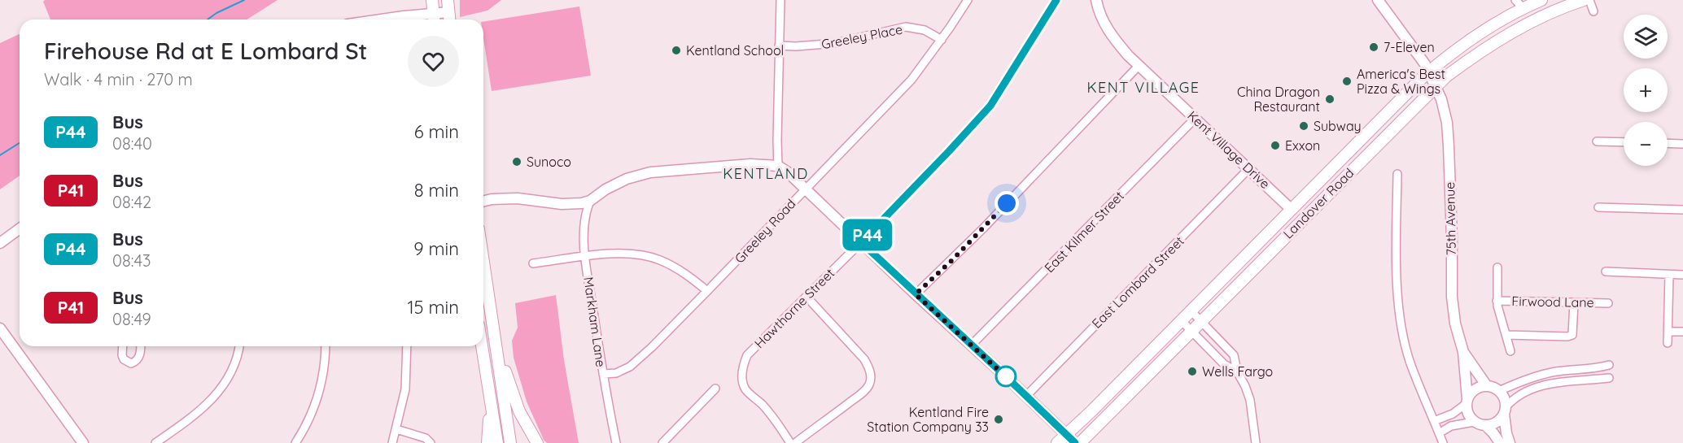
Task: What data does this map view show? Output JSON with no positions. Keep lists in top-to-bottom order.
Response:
{
  "streets": {
    "main road": ["Landover Road"],
    "street": [
      "Greeley Place",
      "Kent Village Drive",
      "75th Avenue",
      "Greeley Road",
      "East Kilmer Street",
      "East Lombard Street",
      "Firwood Lane",
      "Hawthorne Street",
      "Markham Lane"
    ]
  },
  "crossings": [
    ["Greeley Place", "Greeley Road"],
    ["Kent Village Drive", "Landover Road"],
    ["Kent Village Drive", "East Kilmer Street"],
    ["Kent Village Drive", "East Lombard Street"],
    ["Landover Road", "75th Avenue"],
    ["Greeley Road", "Markham Lane"]
  ],
  "districts": ["KENT VILLAGE", "KENTLAND"],
  "places": [
    "7-Eleven",
    "Kentland School",
    "America's Best Pizza & Wings",
    "China Dragon Restaurant",
    "Subway",
    "Exxon",
    "Sunoco",
    "Wells Fargo",
    "Kentland Fire Station Company 33"
  ],
  "lines": ["bus line P44"],
  "page": {
    "on_map": "P44",
    "map_buttons": ["+", "−"],
    "heading": ["Firehouse Rd at E Lombard St", "Walk · 4 min · 270 m"],
    "list": [
      {
        "mark": "P44",
        "name": "Bus",
        "note": "08:40",
        "value": "6 min"
      },
      {
        "mark": "P41",
        "name": "Bus",
        "note": "08:42",
        "value": "8 min"
      },
      {
        "mark": "P44",
        "name": "Bus",
        "note": "08:43",
        "value": "9 min"
      },
      {
        "mark": "P41",
        "name": "Bus",
        "note": "08:49",
        "value": "15 min"
      }
    ]
  }
}
